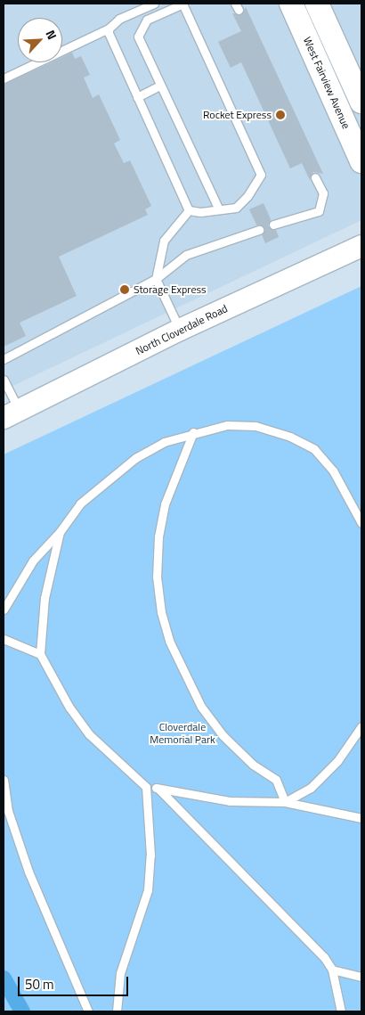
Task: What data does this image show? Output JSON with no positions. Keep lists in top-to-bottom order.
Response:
{
  "streets": {
    "main road": ["West Fairview Avenue", "North Cloverdale Road"]
  },
  "parks": ["Cloverdale Memorial Park"],
  "places": ["Rocket Express", "Storage Express"],
  "scale_bar": "50 m",
  "north": "top right"
}
